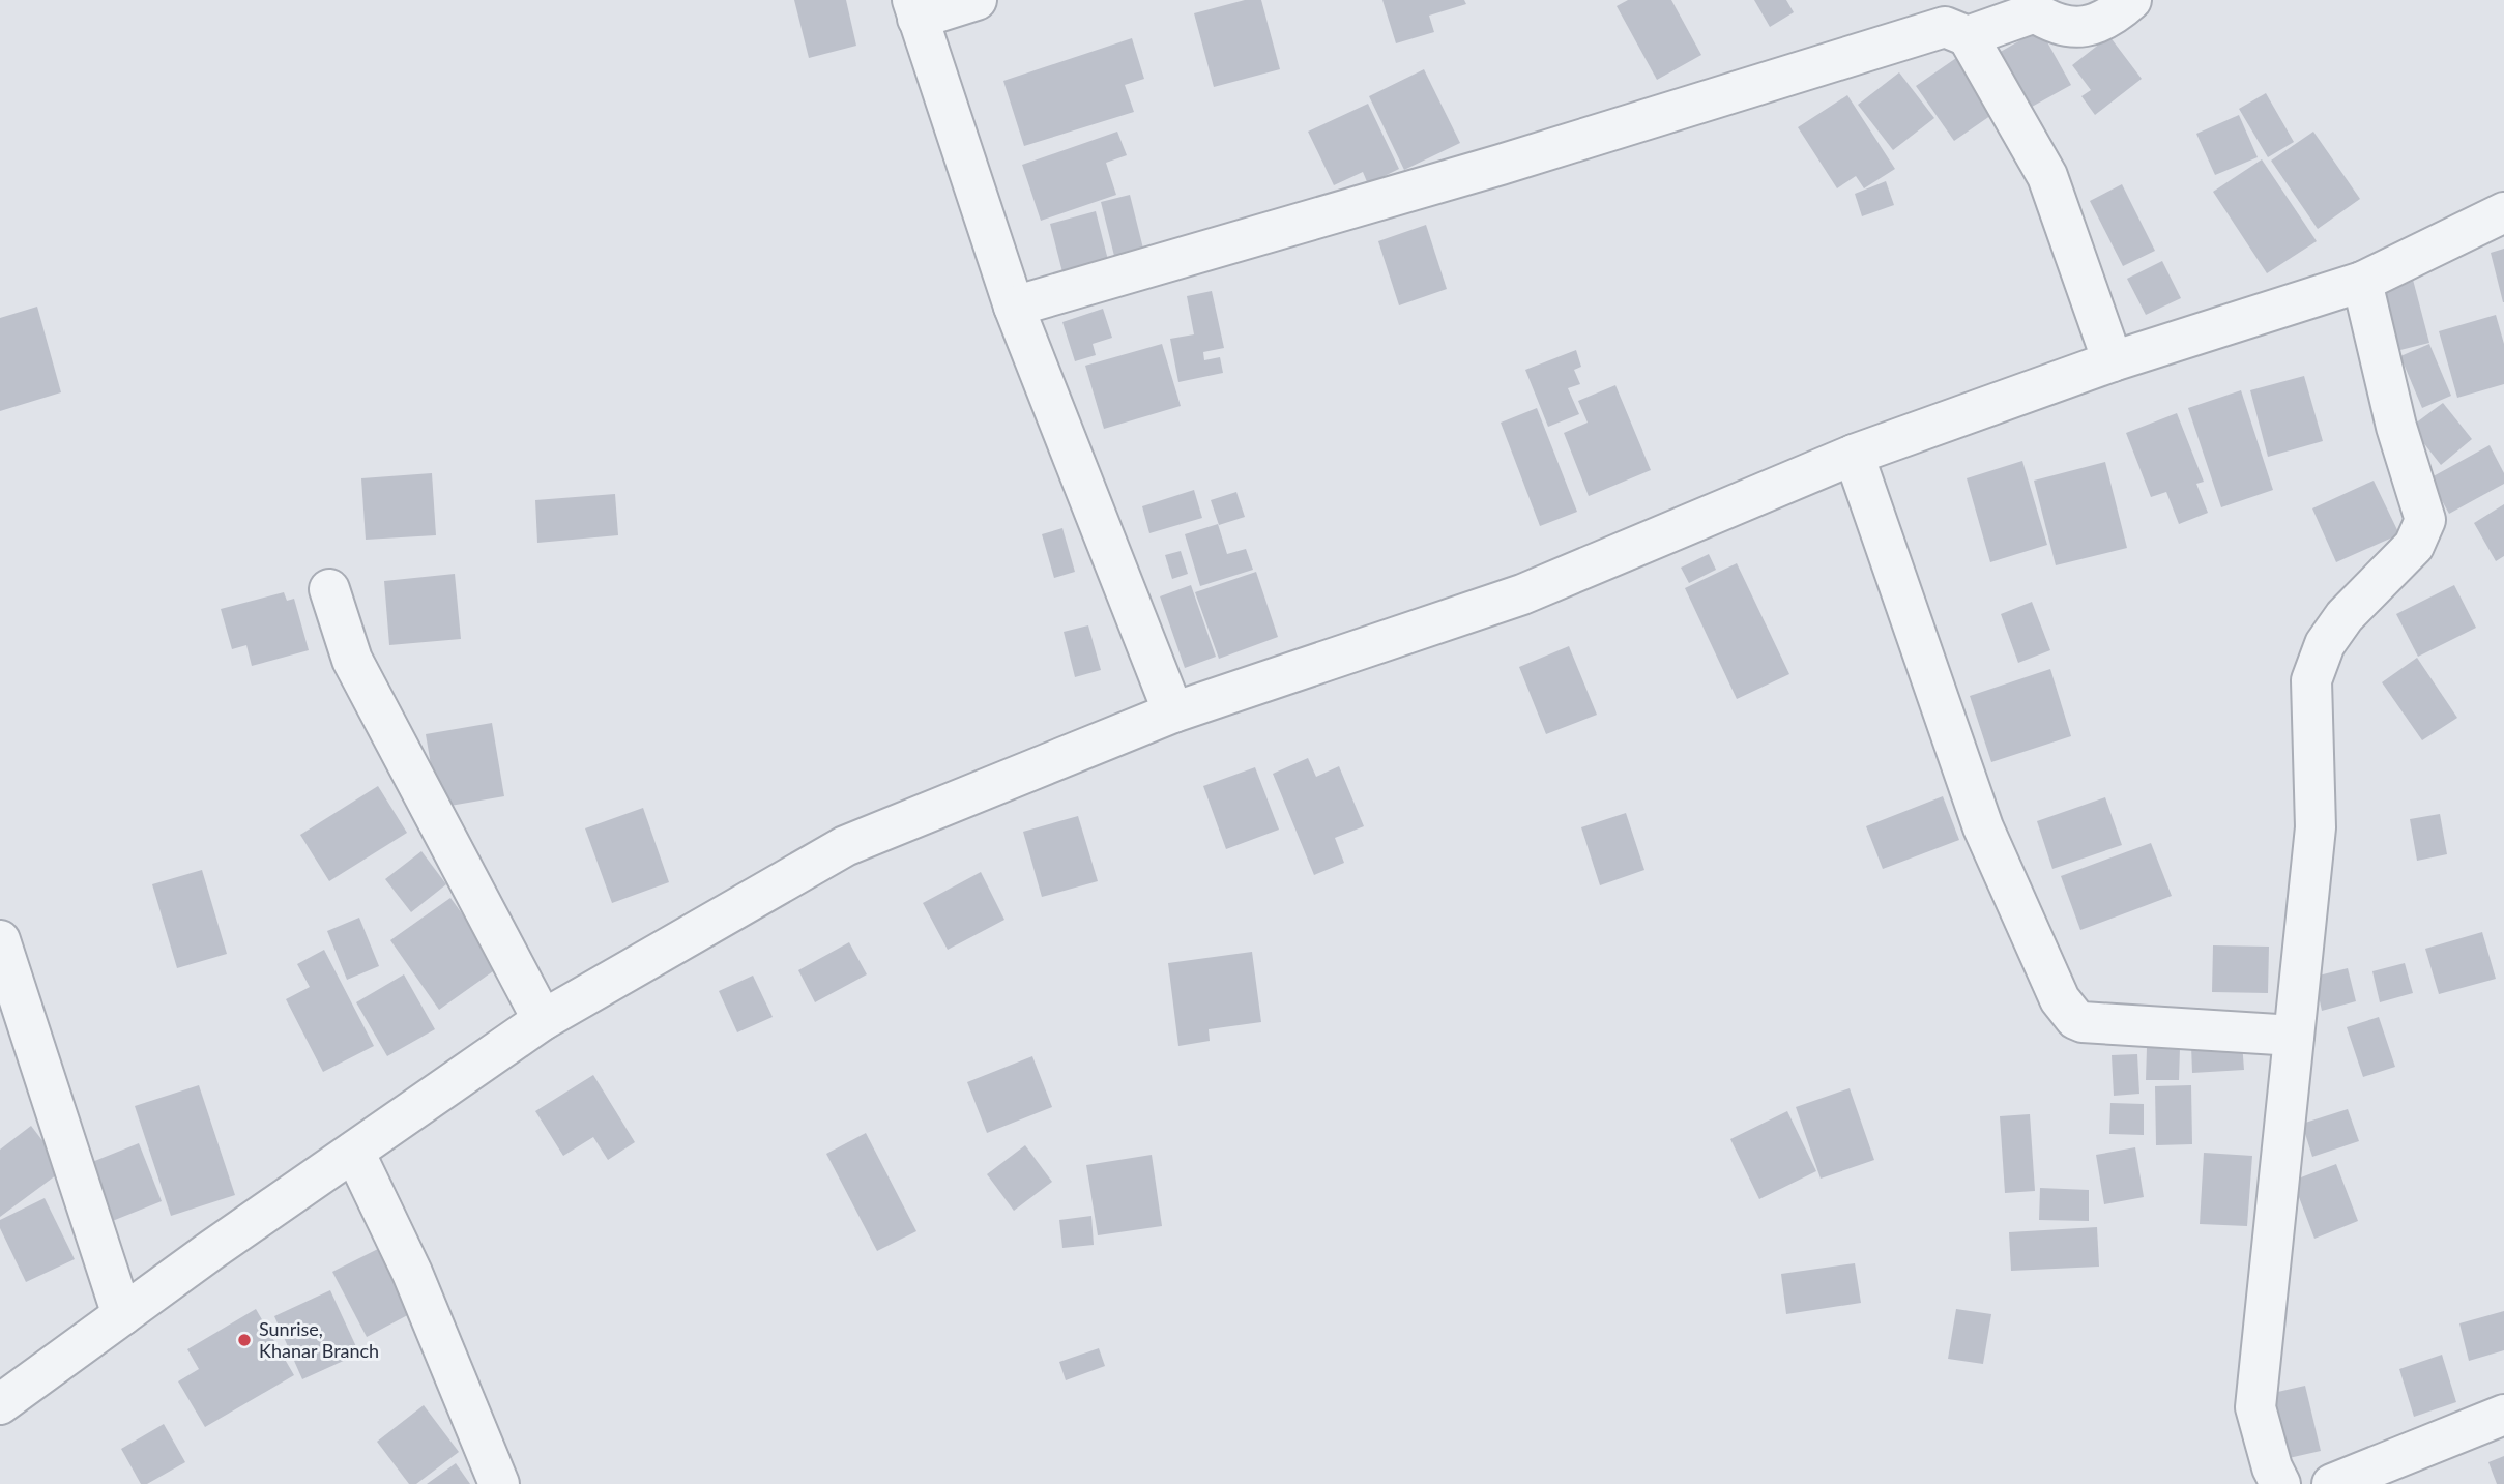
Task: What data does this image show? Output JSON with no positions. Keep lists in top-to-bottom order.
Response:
{
  "places": ["Sunrise, Khanar Branch"]
}
